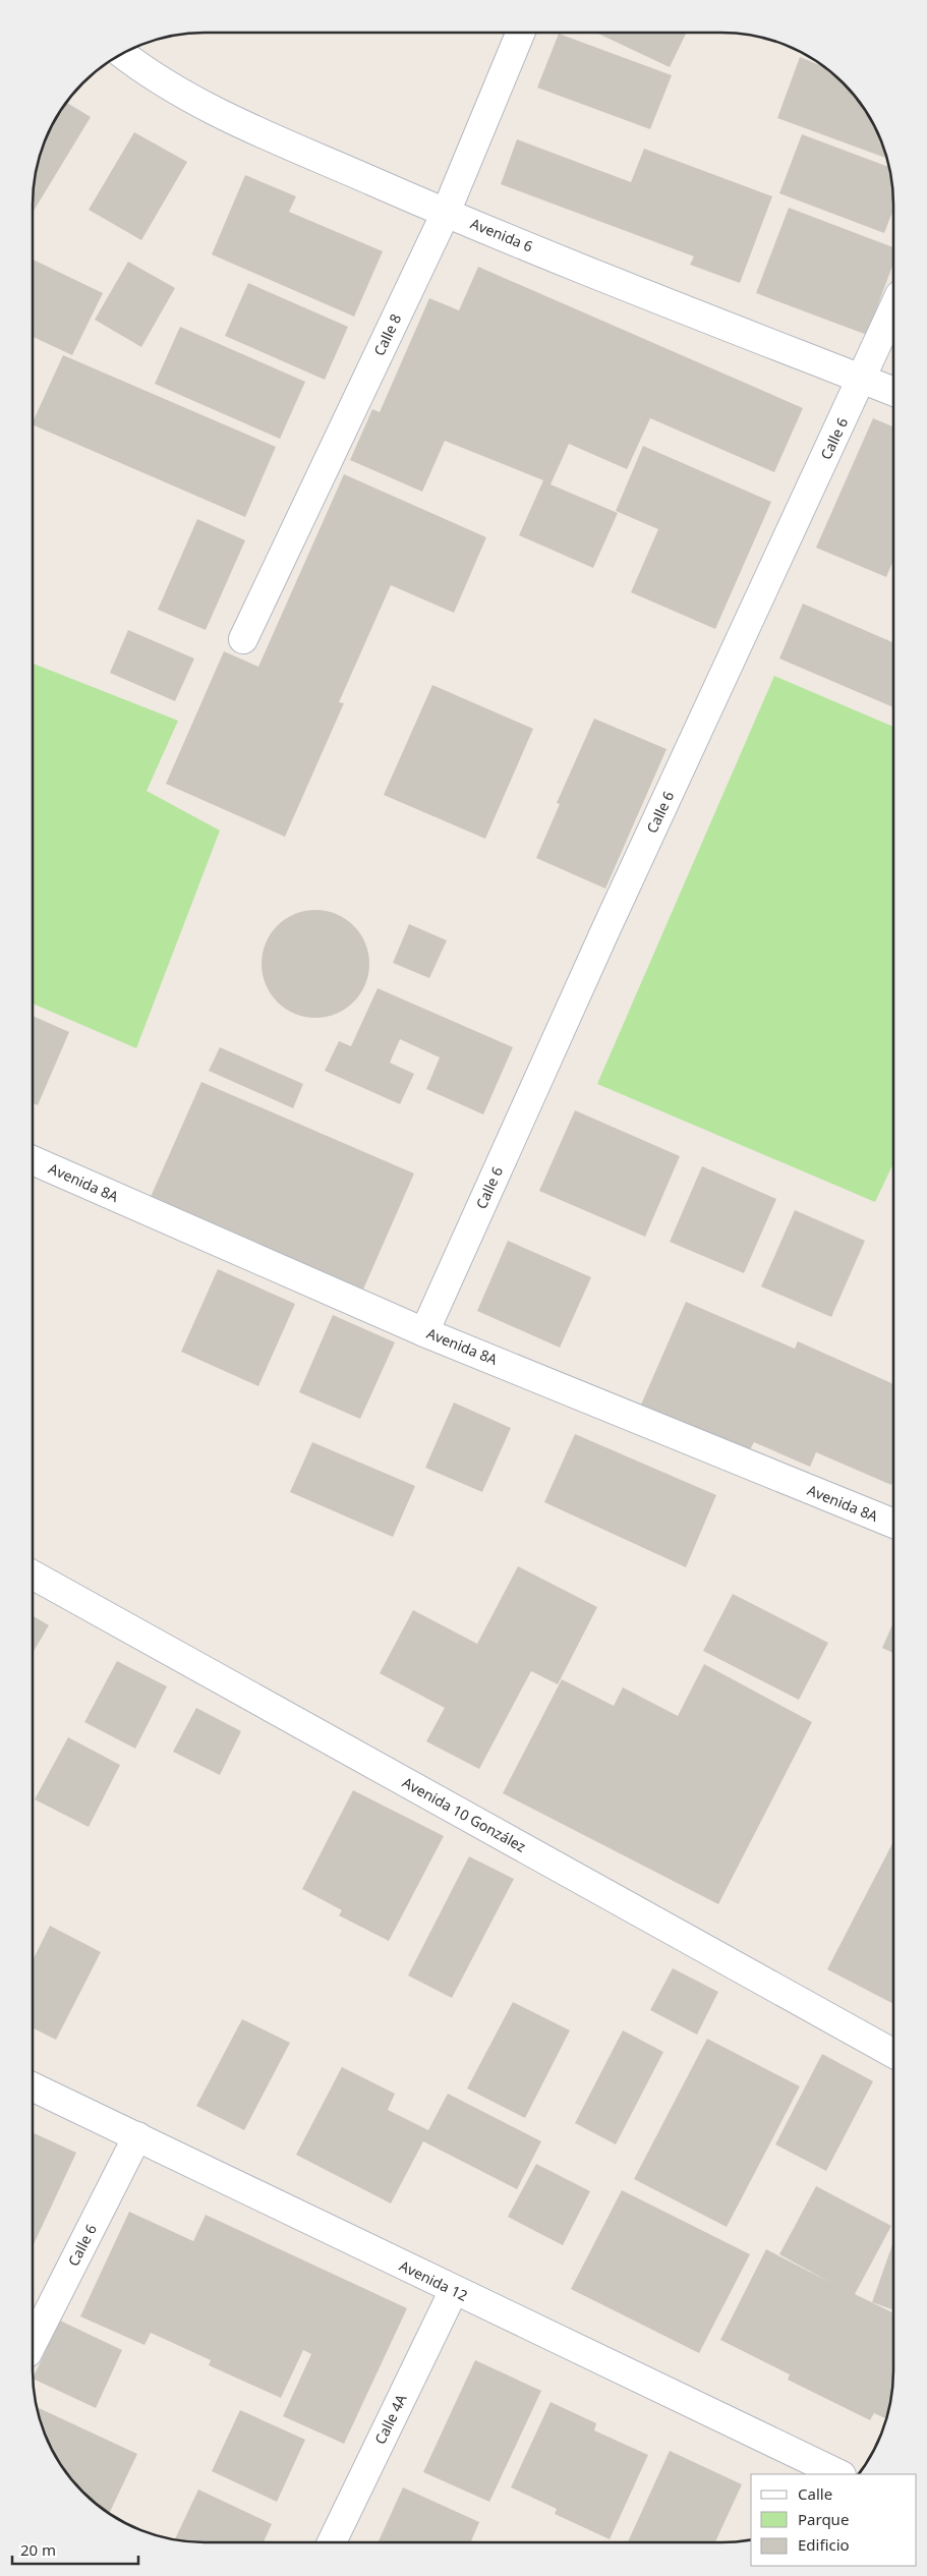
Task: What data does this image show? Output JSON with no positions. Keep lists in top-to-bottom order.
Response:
{
  "streets": {
    "street": [
      "Avenida 6",
      "Calle 8",
      "Calle 6",
      "Avenida 8A",
      "Avenida 10 González",
      "Avenida 12",
      "Calle 4A"
    ]
  },
  "crossings": [
    ["Avenida 6", "Calle 8"],
    ["Avenida 6", "Calle 6"],
    ["Calle 6", "Avenida 8A"],
    ["Calle 6", "Avenida 12"],
    ["Avenida 12", "Calle 4A"]
  ],
  "legend": ["Calle", "Parque", "Edificio"],
  "scale_bar": "20 m"
}
